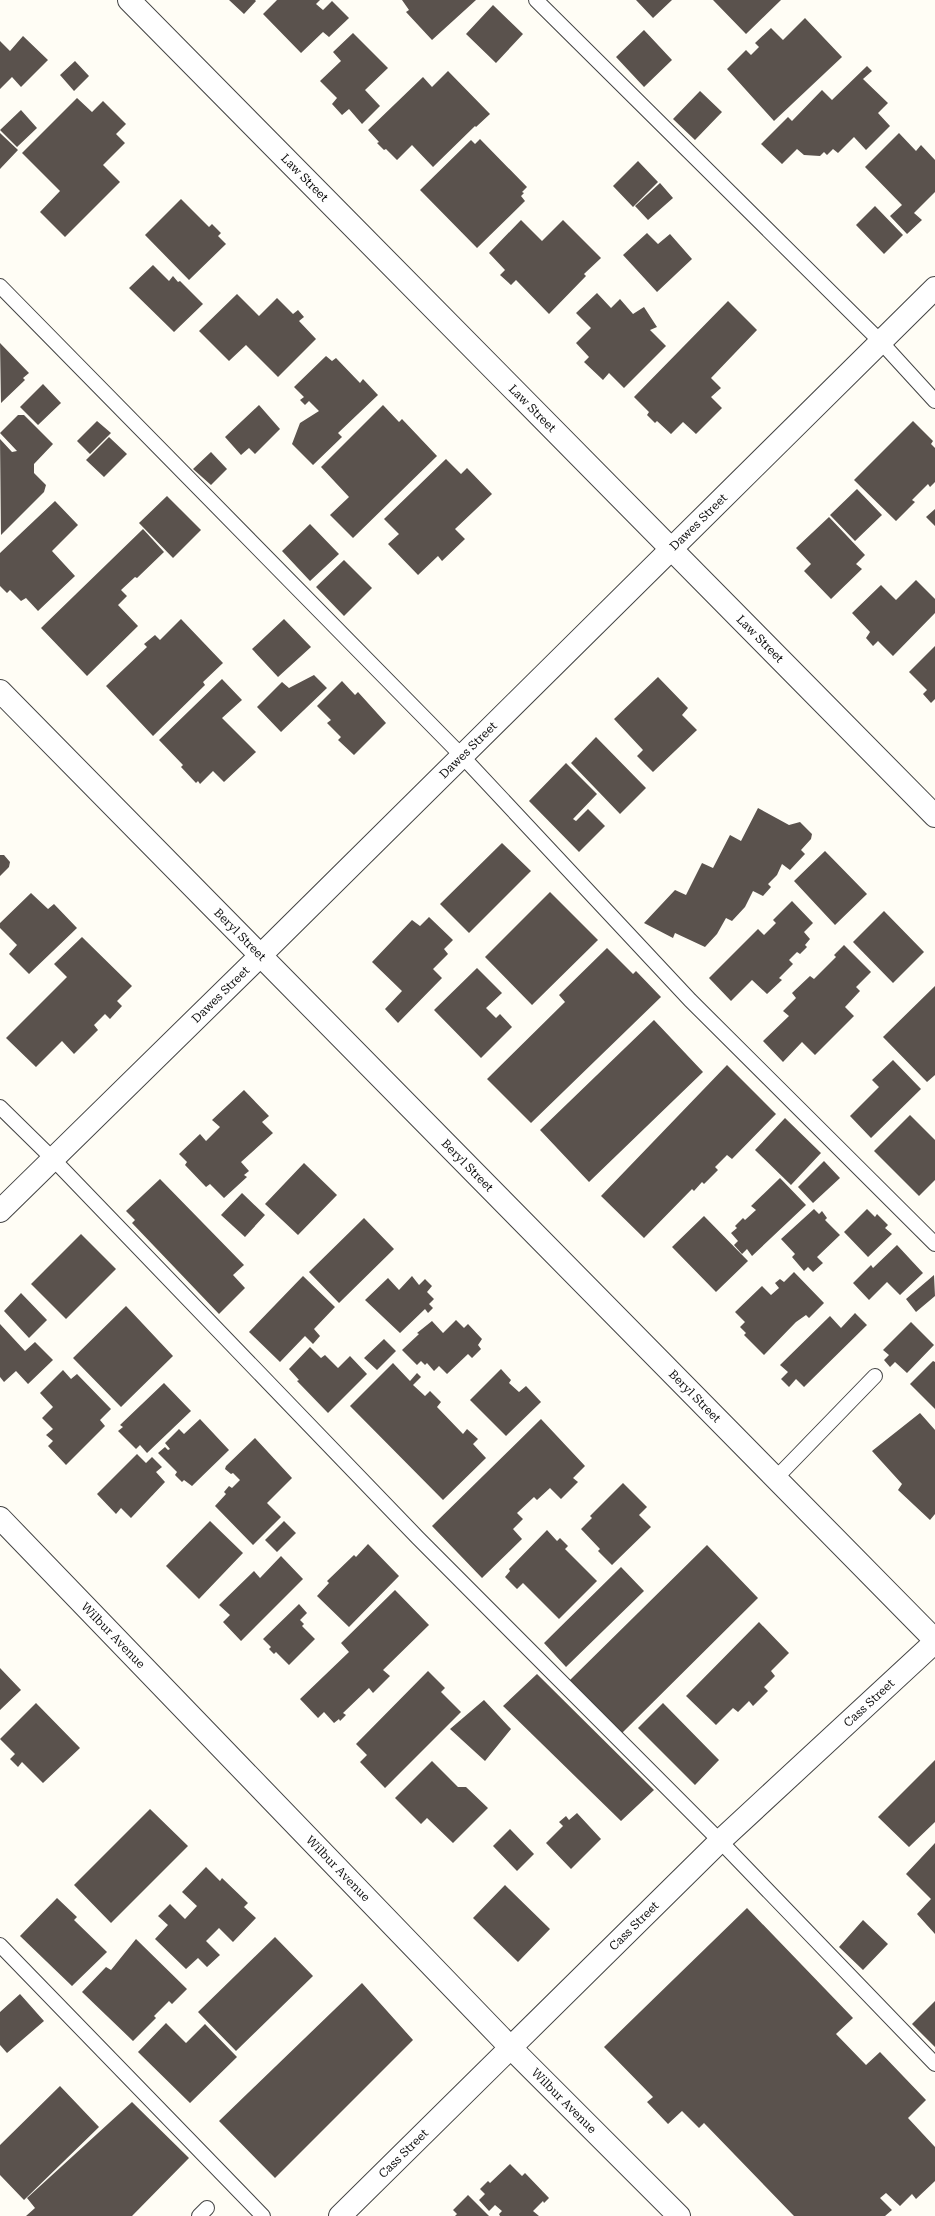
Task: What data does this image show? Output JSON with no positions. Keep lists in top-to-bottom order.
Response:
{
  "streets": {
    "street": [
      "Law Street",
      "Dawes Street",
      "Beryl Street",
      "Wilbur Avenue",
      "Cass Street"
    ]
  },
  "crossings": [
    ["Law Street", "Dawes Street"],
    ["Dawes Street", "Beryl Street"],
    ["Beryl Street", "Cass Street"],
    ["Wilbur Avenue", "Cass Street"]
  ]
}
